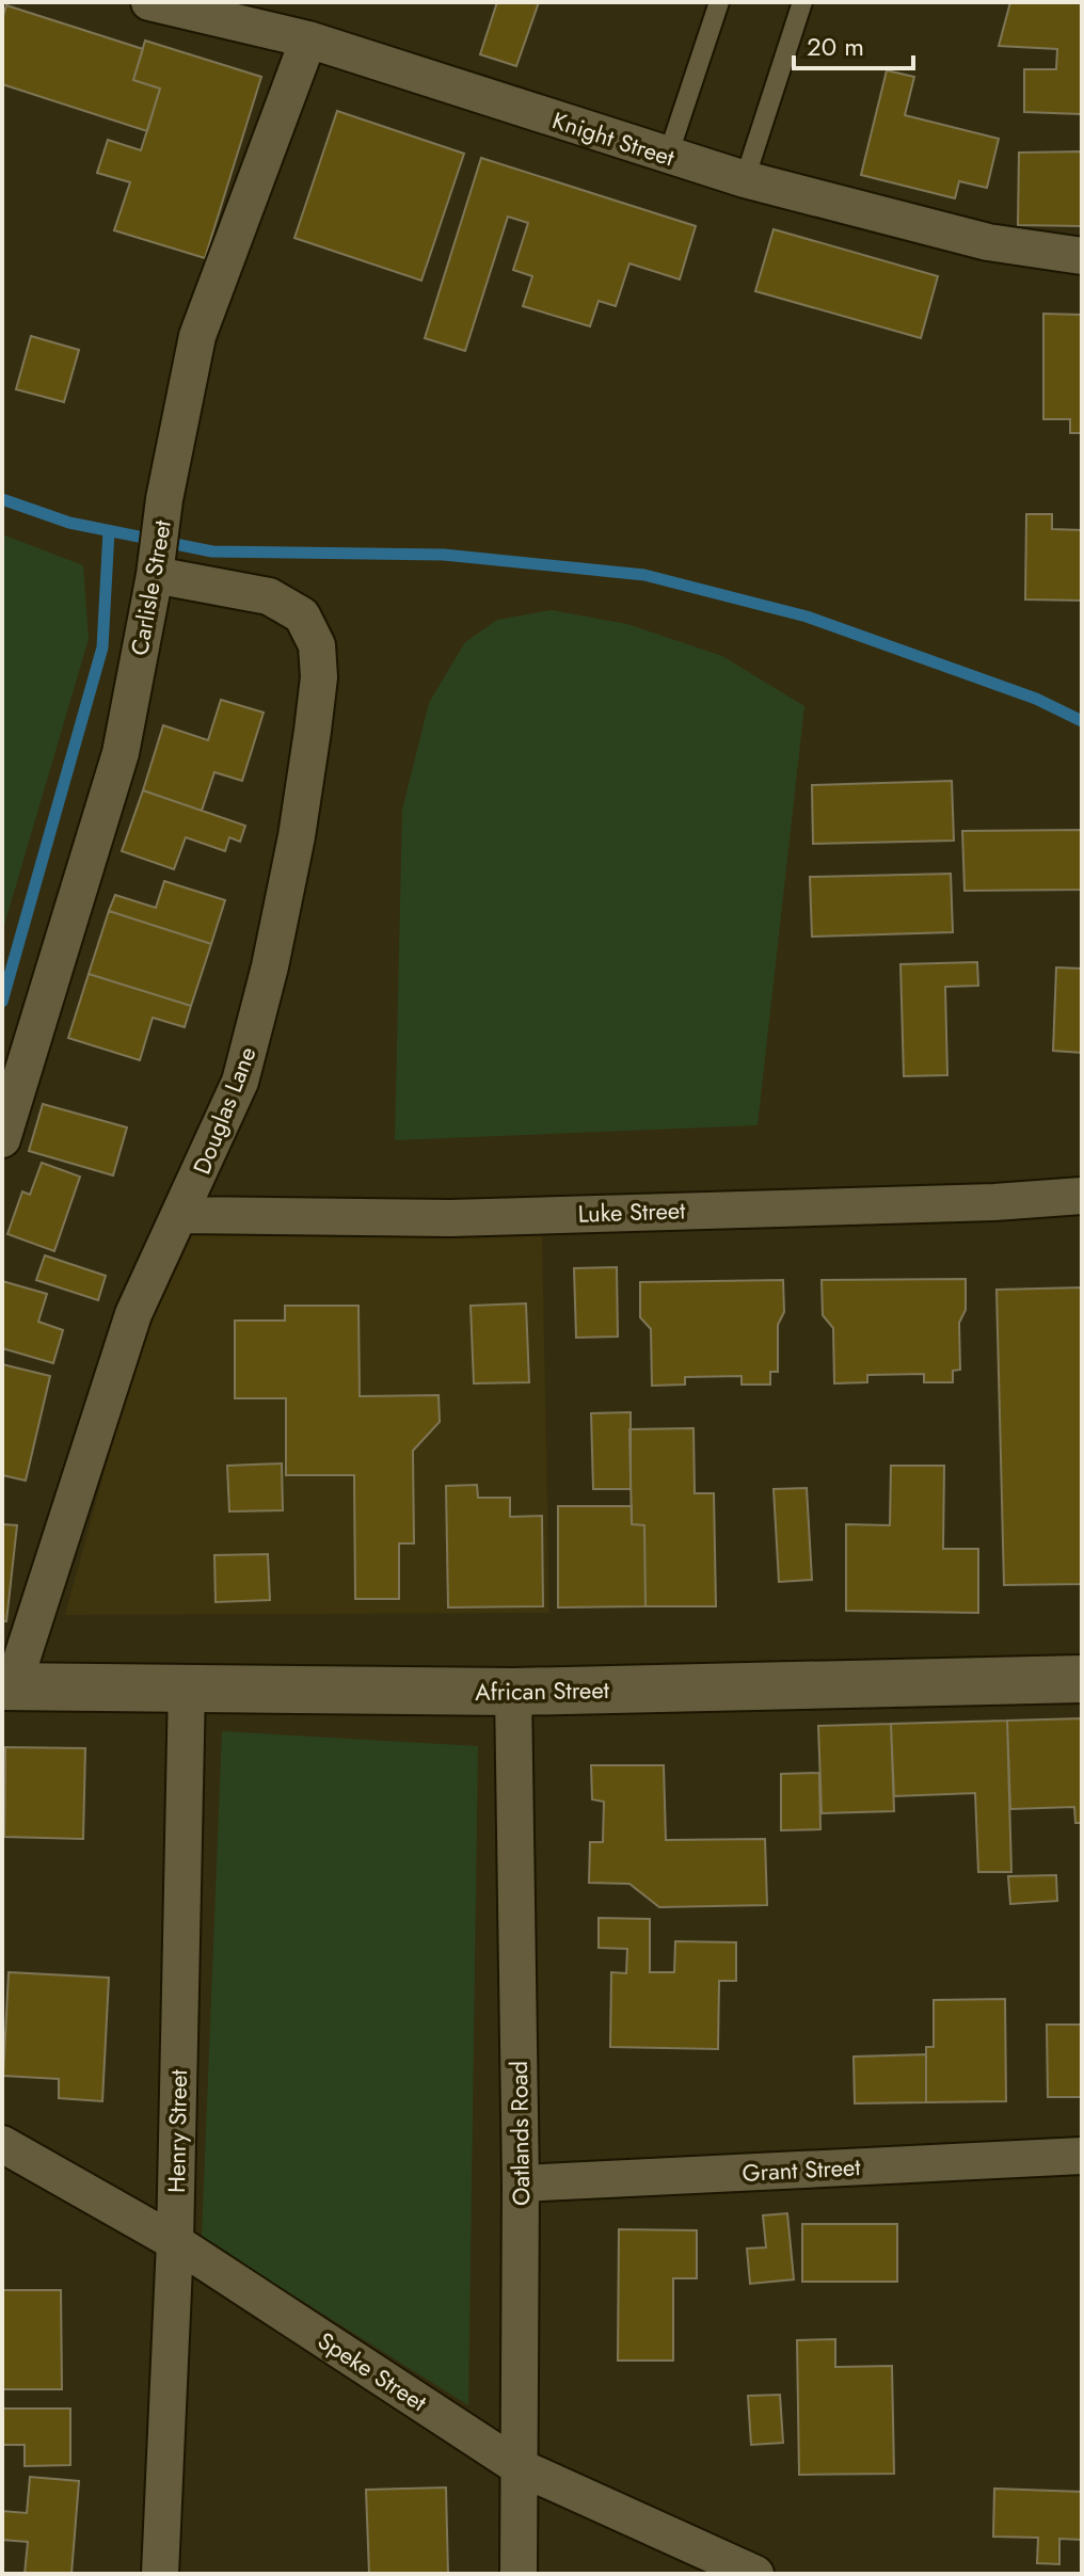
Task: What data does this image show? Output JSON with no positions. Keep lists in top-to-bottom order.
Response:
{
  "streets": {
    "street": [
      "Knight Street",
      "Carlisle Street",
      "Douglas Lane",
      "Luke Street",
      "African Street",
      "Henry Street",
      "Oatlands Road",
      "Grant Street",
      "Speke Street"
    ]
  },
  "crossings": [
    ["Knight Street", "Carlisle Street"],
    ["Carlisle Street", "Douglas Lane"],
    ["Douglas Lane", "Luke Street"],
    ["Douglas Lane", "African Street"],
    ["African Street", "Henry Street"],
    ["African Street", "Oatlands Road"],
    ["Henry Street", "Speke Street"],
    ["Oatlands Road", "Grant Street"],
    ["Oatlands Road", "Speke Street"]
  ],
  "scale_bar": "20 m"
}
